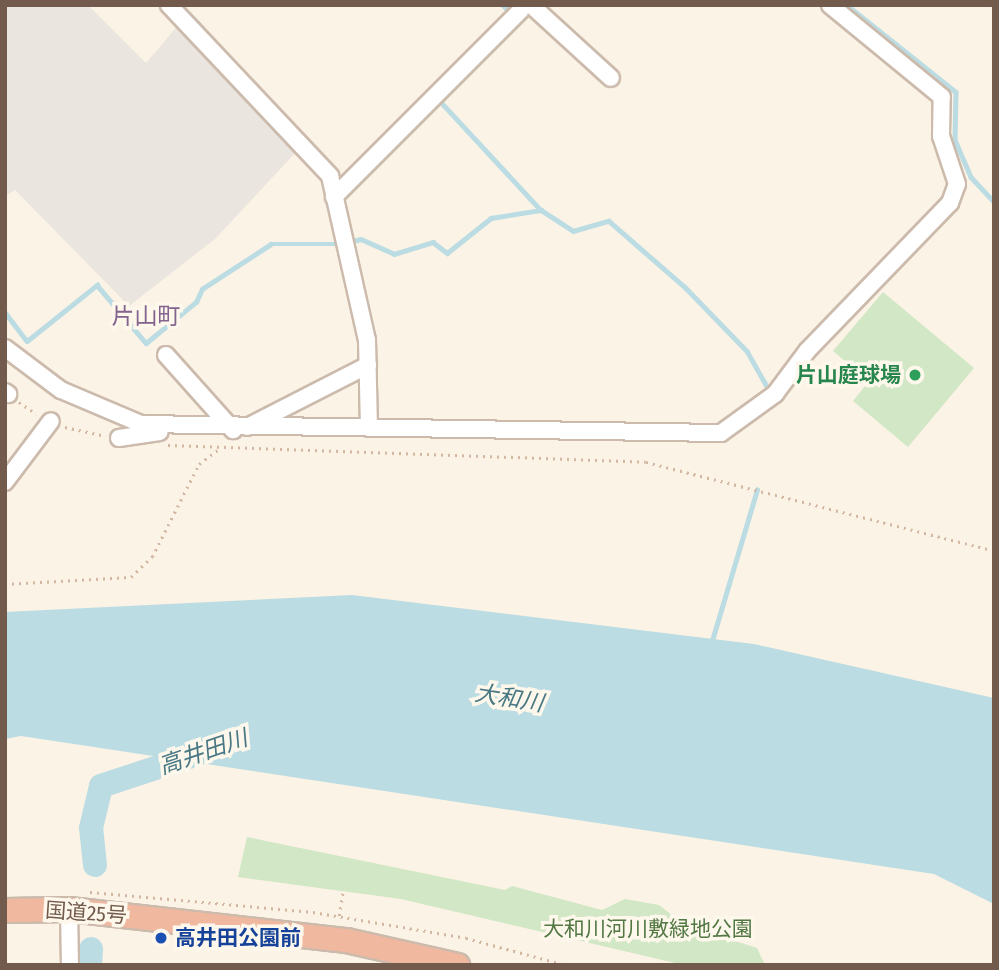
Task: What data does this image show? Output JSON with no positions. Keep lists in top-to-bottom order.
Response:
{
  "streets": {
    "highway": ["国道25号"]
  },
  "districts": ["片山町"],
  "water": ["大和川", "高井田川"],
  "parks": ["大和川河川敷緑地公園"],
  "places": ["片山庭球場", "高井田公園前"]
}
